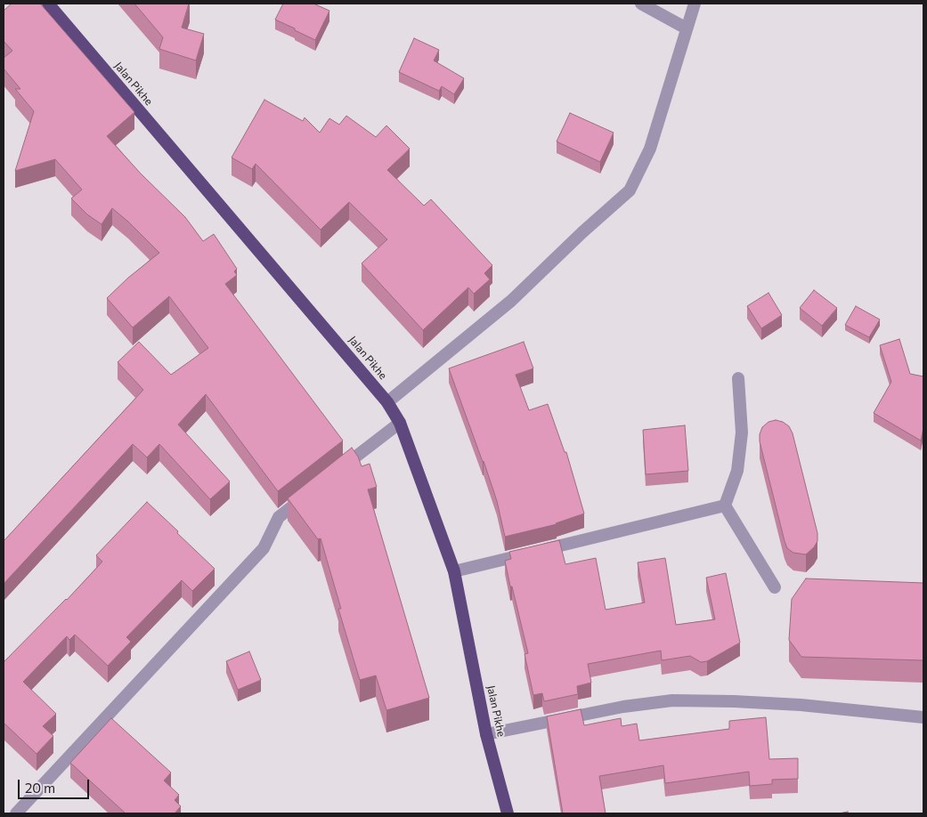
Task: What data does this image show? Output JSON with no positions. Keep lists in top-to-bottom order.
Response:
{
  "streets": {
    "highway": ["Jalan Pikhe"]
  },
  "scale_bar": "20 m"
}
